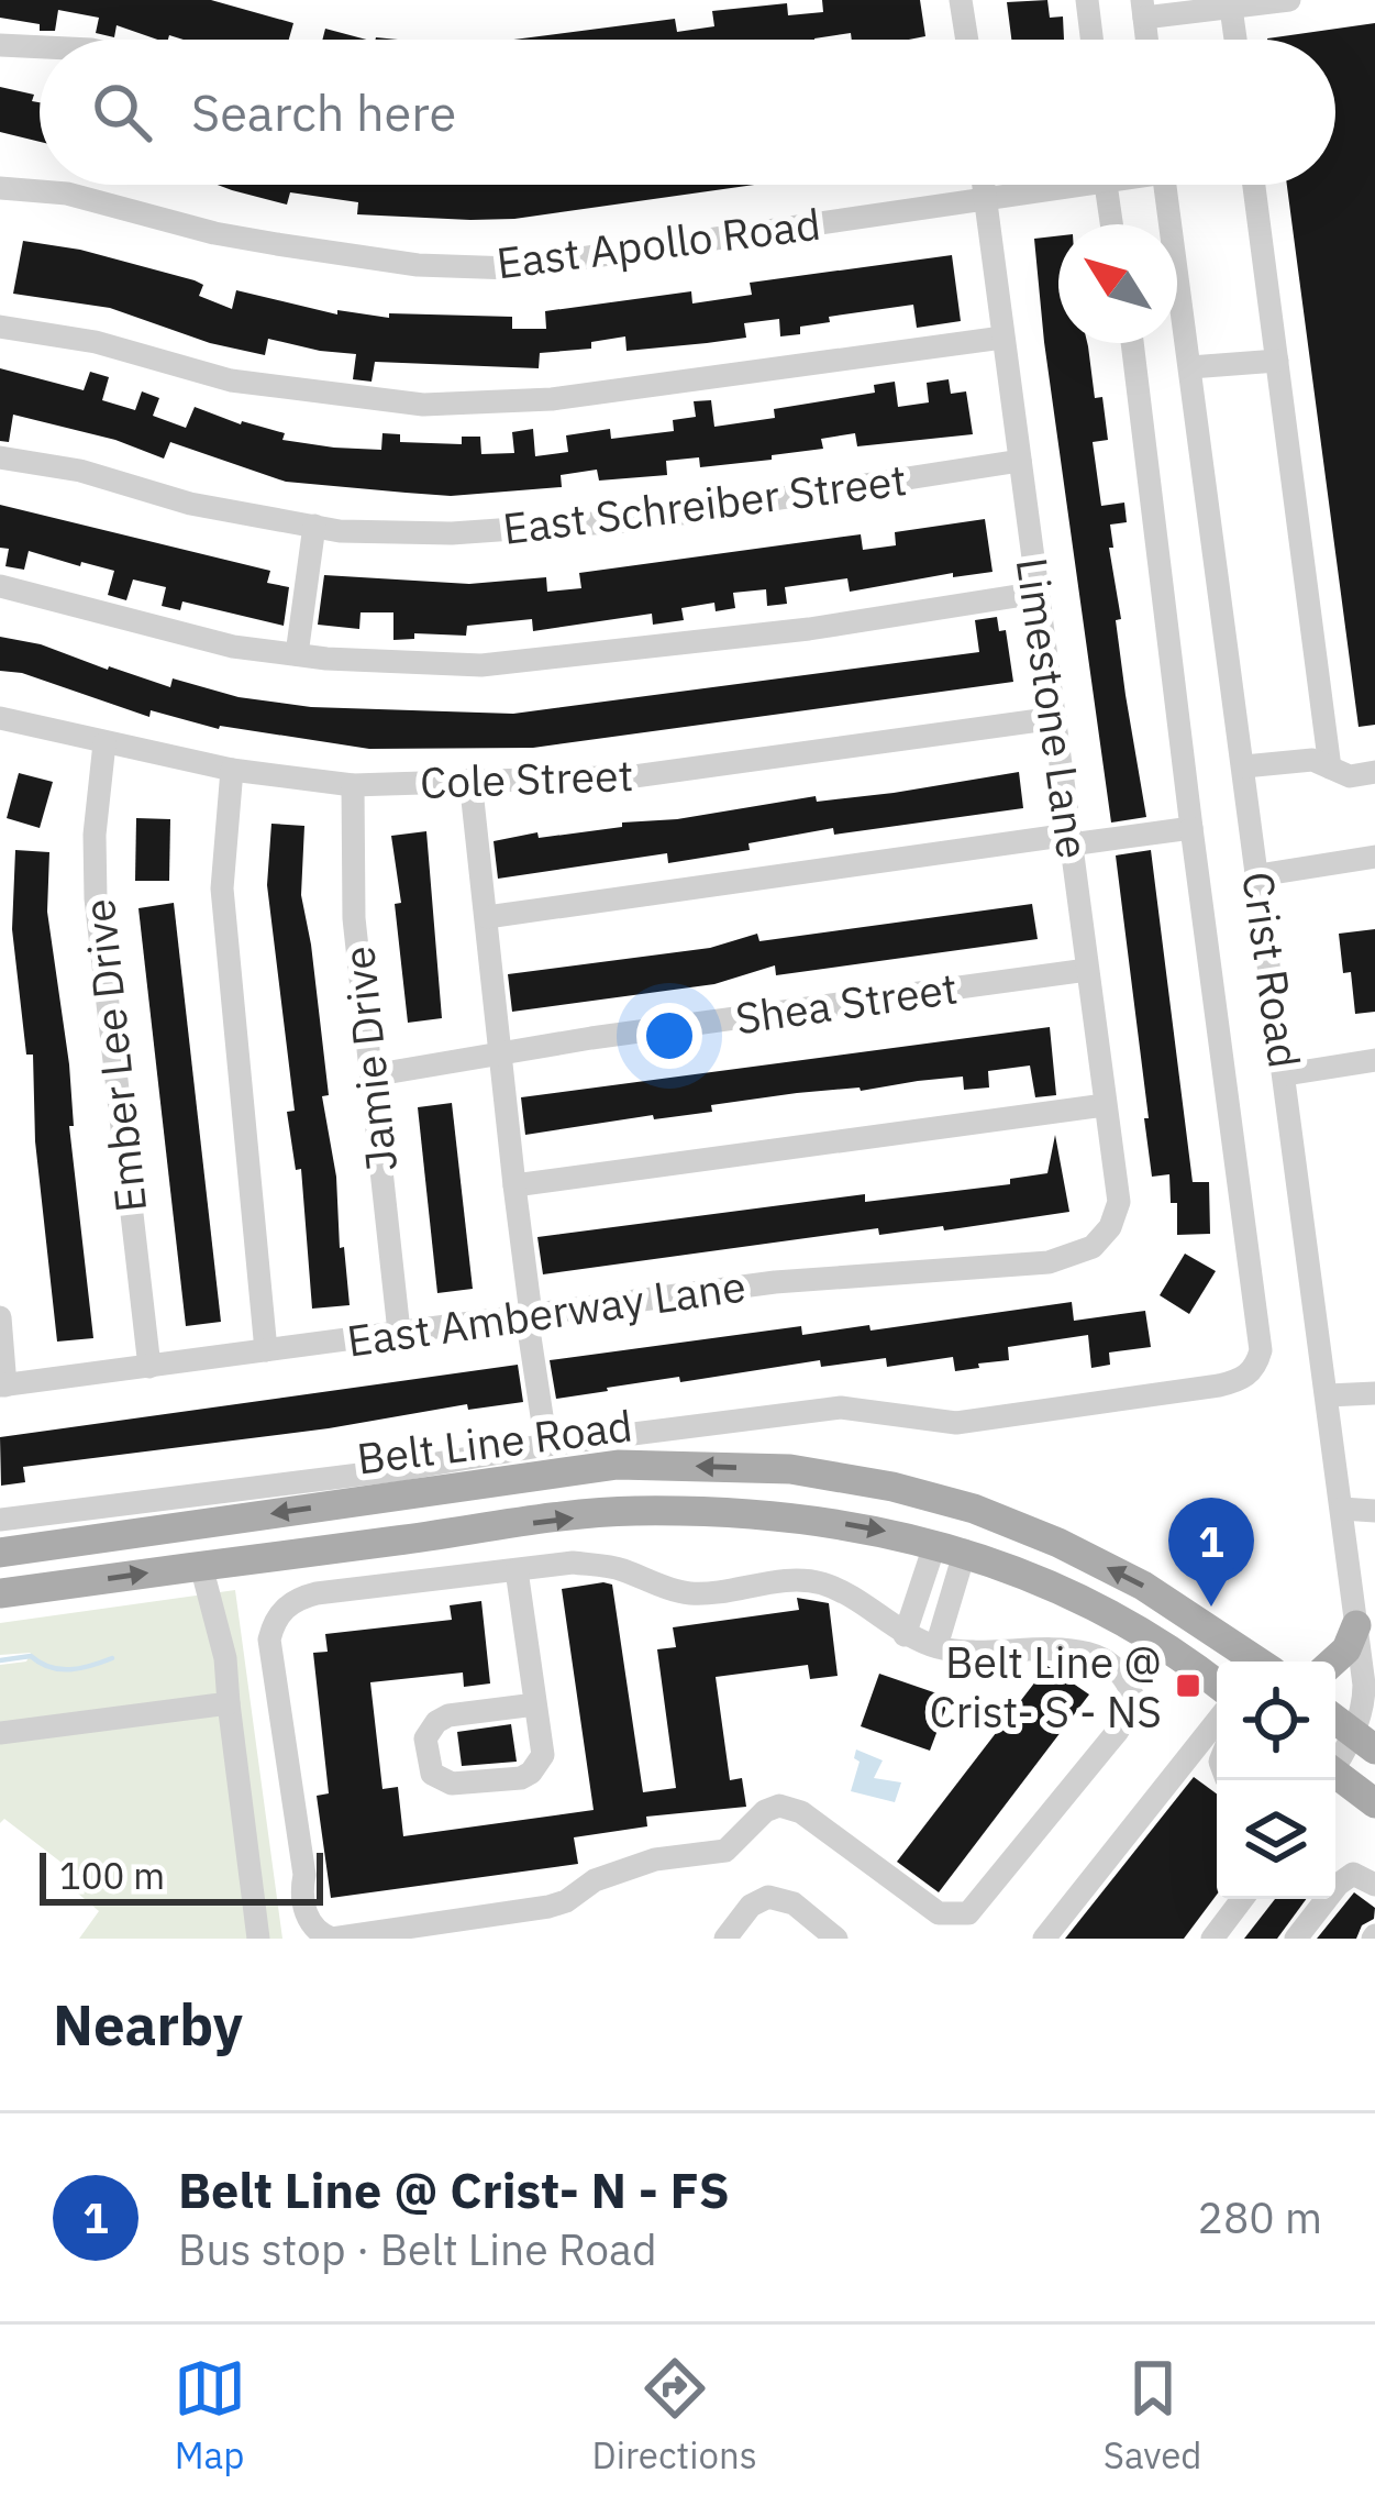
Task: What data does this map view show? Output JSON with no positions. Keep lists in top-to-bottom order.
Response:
{
  "streets": {
    "main road": ["Belt Line Road"],
    "street": [
      "East Apollo Road",
      "East Schreiber Street",
      "Limestone Lane",
      "Cole Street",
      "Crist Road",
      "Shea Street",
      "Ember Lee Drive",
      "Jamie Drive",
      "East Amberway Lane"
    ]
  },
  "crossings": [
    ["East Apollo Road", "Limestone Lane"],
    ["East Schreiber Street", "Limestone Lane"],
    ["Limestone Lane", "Cole Street"],
    ["Limestone Lane", "Shea Street"],
    ["Limestone Lane", "East Amberway Lane"],
    ["Cole Street", "Ember Lee Drive"],
    ["Cole Street", "Jamie Drive"],
    ["Shea Street", "Jamie Drive"],
    ["Ember Lee Drive", "East Amberway Lane"],
    ["Jamie Drive", "East Amberway Lane"]
  ],
  "places": {
    "transit": ["Belt Line @ Crist- S - NS"]
  },
  "scale_bar": "100 m",
  "north": "top left",
  "page": {
    "search": "Search here",
    "pins": "1",
    "scale": "100 m",
    "heading": "Nearby",
    "list": [
      {
        "mark": "1",
        "name": "Belt Line @ Crist- N - FS",
        "note": "Bus stop · Belt Line Road",
        "value": "280 m"
      }
    ],
    "nav": ["Map", "Directions", "Saved"]
  }
}
